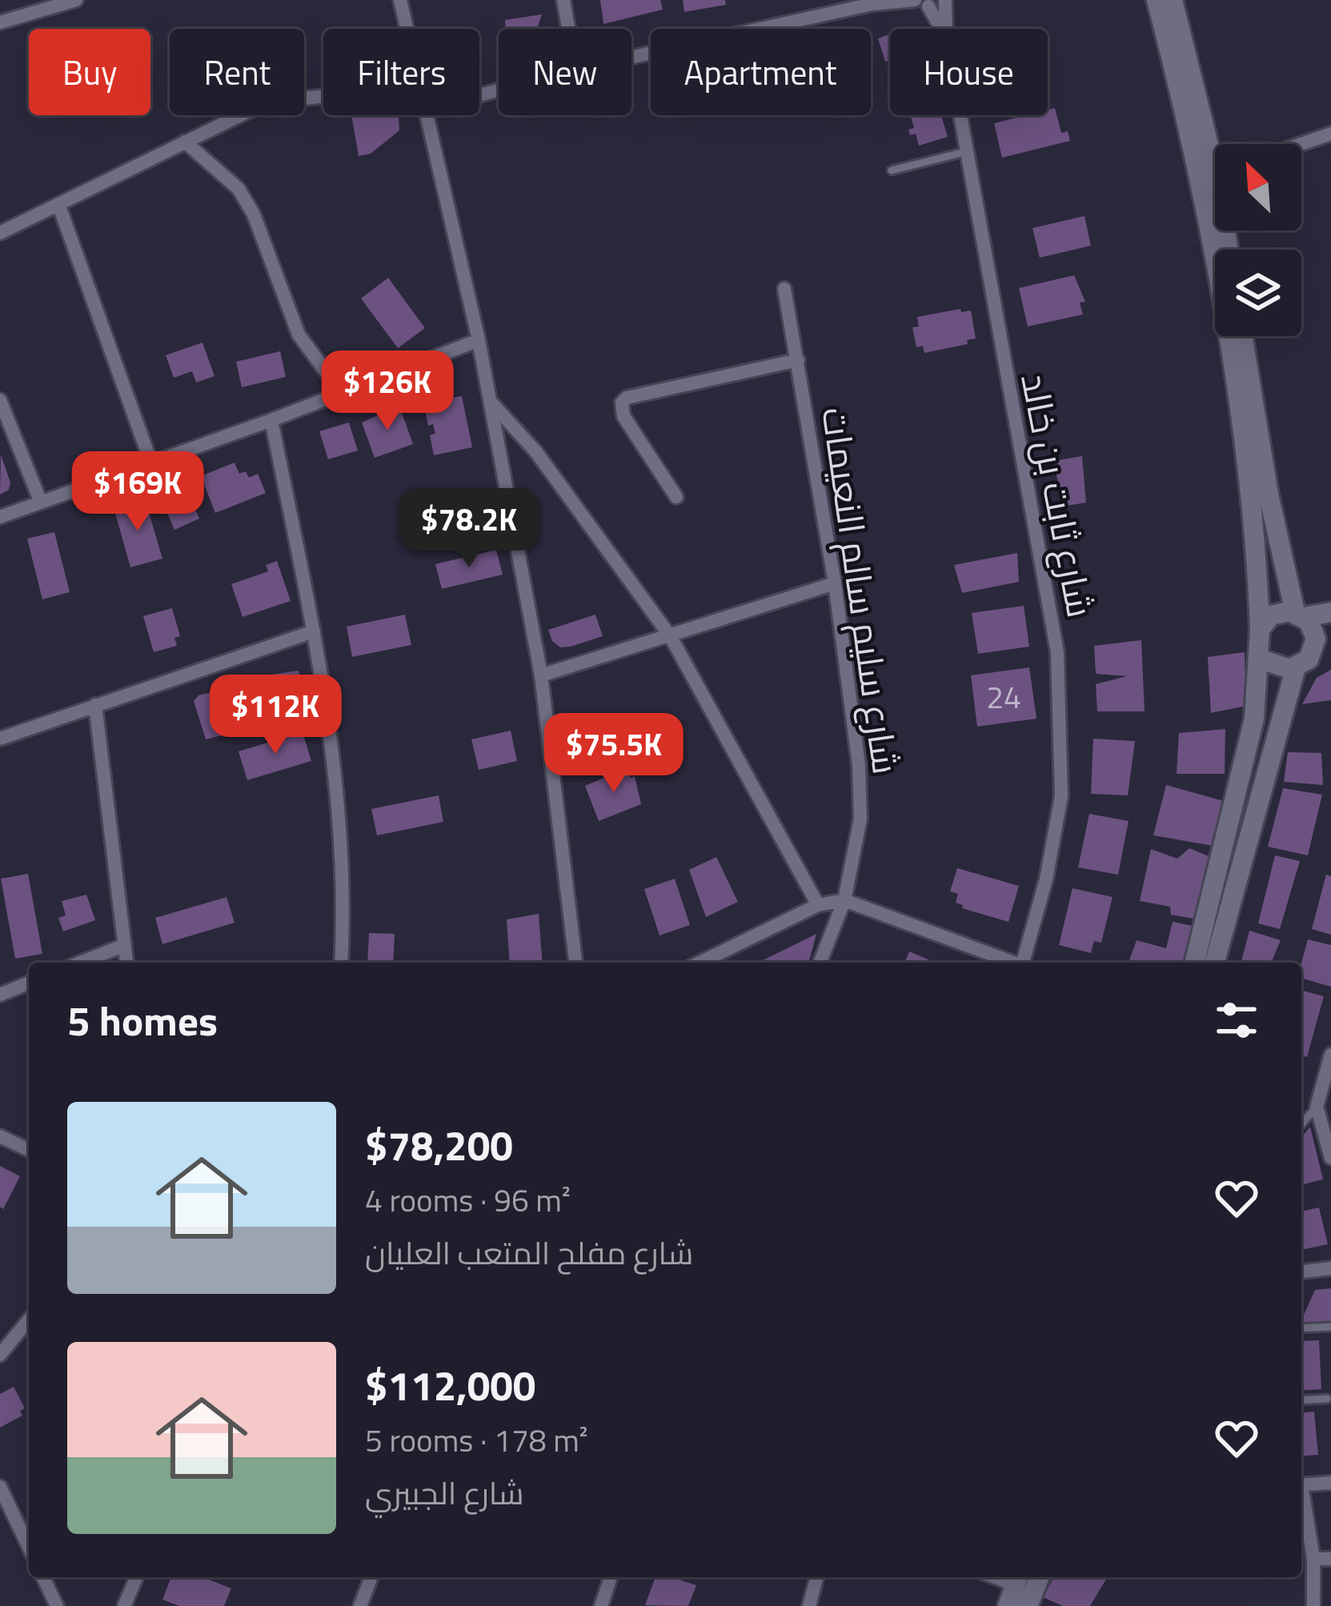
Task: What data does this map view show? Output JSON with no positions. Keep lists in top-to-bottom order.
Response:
{
  "streets": {
    "street": ["شارع ثابت بن خالد", "شارع سليم سالم النعيمات"]
  },
  "house_numbers": ["24"],
  "north": "top left",
  "page": {
    "chip": [
      "Buy",
      "Rent",
      "Filters",
      "New",
      "Apartment",
      "House"
    ],
    "price": [
      "$126K",
      "$169K",
      "$78.2K",
      "$112K",
      "$75.5K"
    ],
    "heading": "5 homes",
    "list": [
      {
        "name": "$78,200",
        "note": "4 rooms · 96 m² · شارع مفلح المتعب العليان"
      },
      {
        "name": "$112,000",
        "note": "5 rooms · 178 m² · شارع الجبيري"
      }
    ]
  }
}
